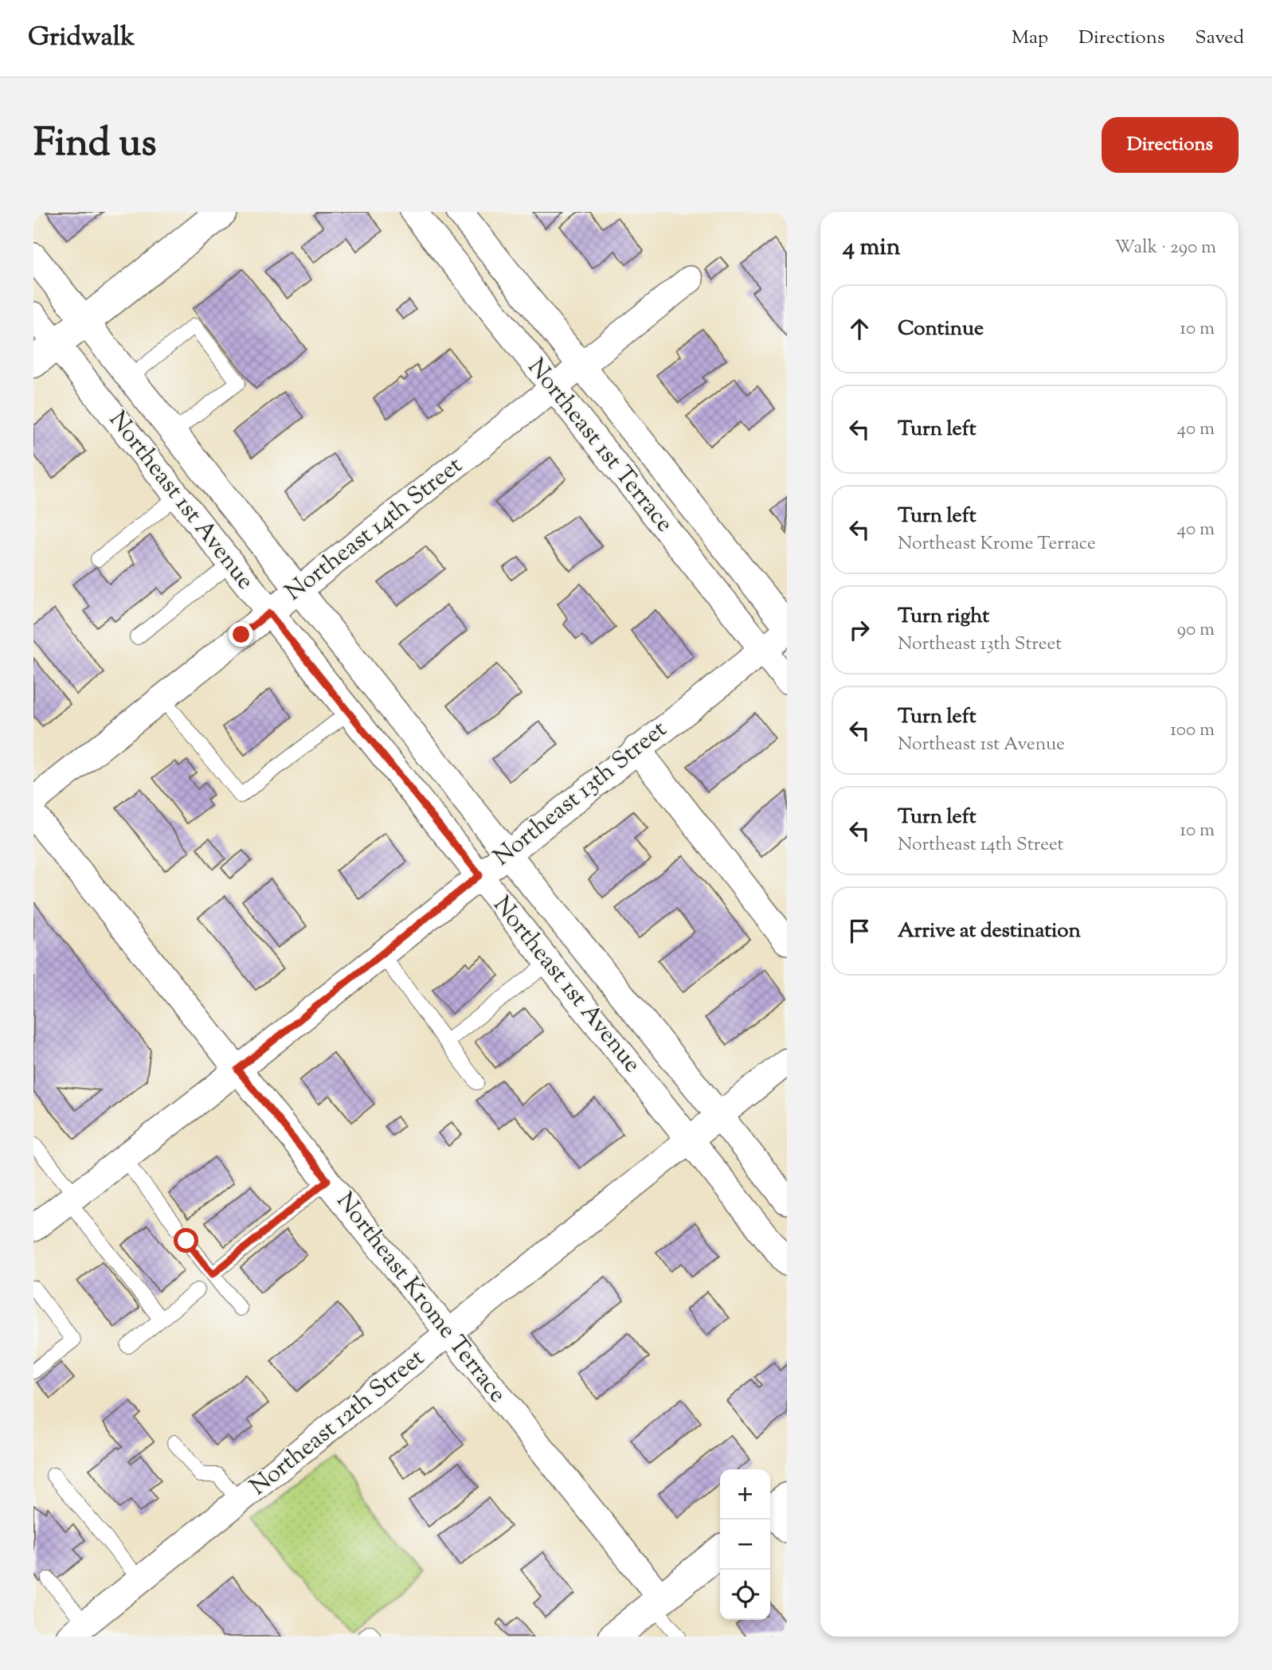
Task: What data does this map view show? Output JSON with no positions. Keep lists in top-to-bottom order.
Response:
{
  "streets": {
    "street": [
      "Northeast 1st Terrace",
      "Northeast 1st Avenue",
      "Northeast 14th Street",
      "Northeast 13th Street",
      "Northeast Krome Terrace",
      "Northeast 12th Street"
    ]
  },
  "crossings": [
    ["Northeast 1st Terrace", "Northeast 14th Street"],
    ["Northeast 1st Terrace", "Northeast 13th Street"],
    ["Northeast 1st Avenue", "Northeast 14th Street"],
    ["Northeast 1st Avenue", "Northeast 13th Street"],
    ["Northeast 1st Avenue", "Northeast 12th Street"],
    ["Northeast 13th Street", "Northeast Krome Terrace"],
    ["Northeast Krome Terrace", "Northeast 12th Street"]
  ],
  "page": {
    "header": "Gridwalk",
    "nav": ["Map", "Directions", "Saved"],
    "title": "Find us",
    "buttons": "Directions",
    "heading": ["4 min", "Walk · 290 m"],
    "list": [
      ["Continue", "10 m"],
      ["Turn left", "40 m"],
      ["Turn left", "Northeast Krome Terrace", "40 m"],
      ["Turn right", "Northeast 13th Street", "90 m"],
      ["Turn left", "Northeast 1st Avenue", "100 m"],
      ["Turn left", "Northeast 14th Street", "10 m"],
      "Arrive at destination"
    ],
    "map_buttons": ["+", "−"]
  }
}
